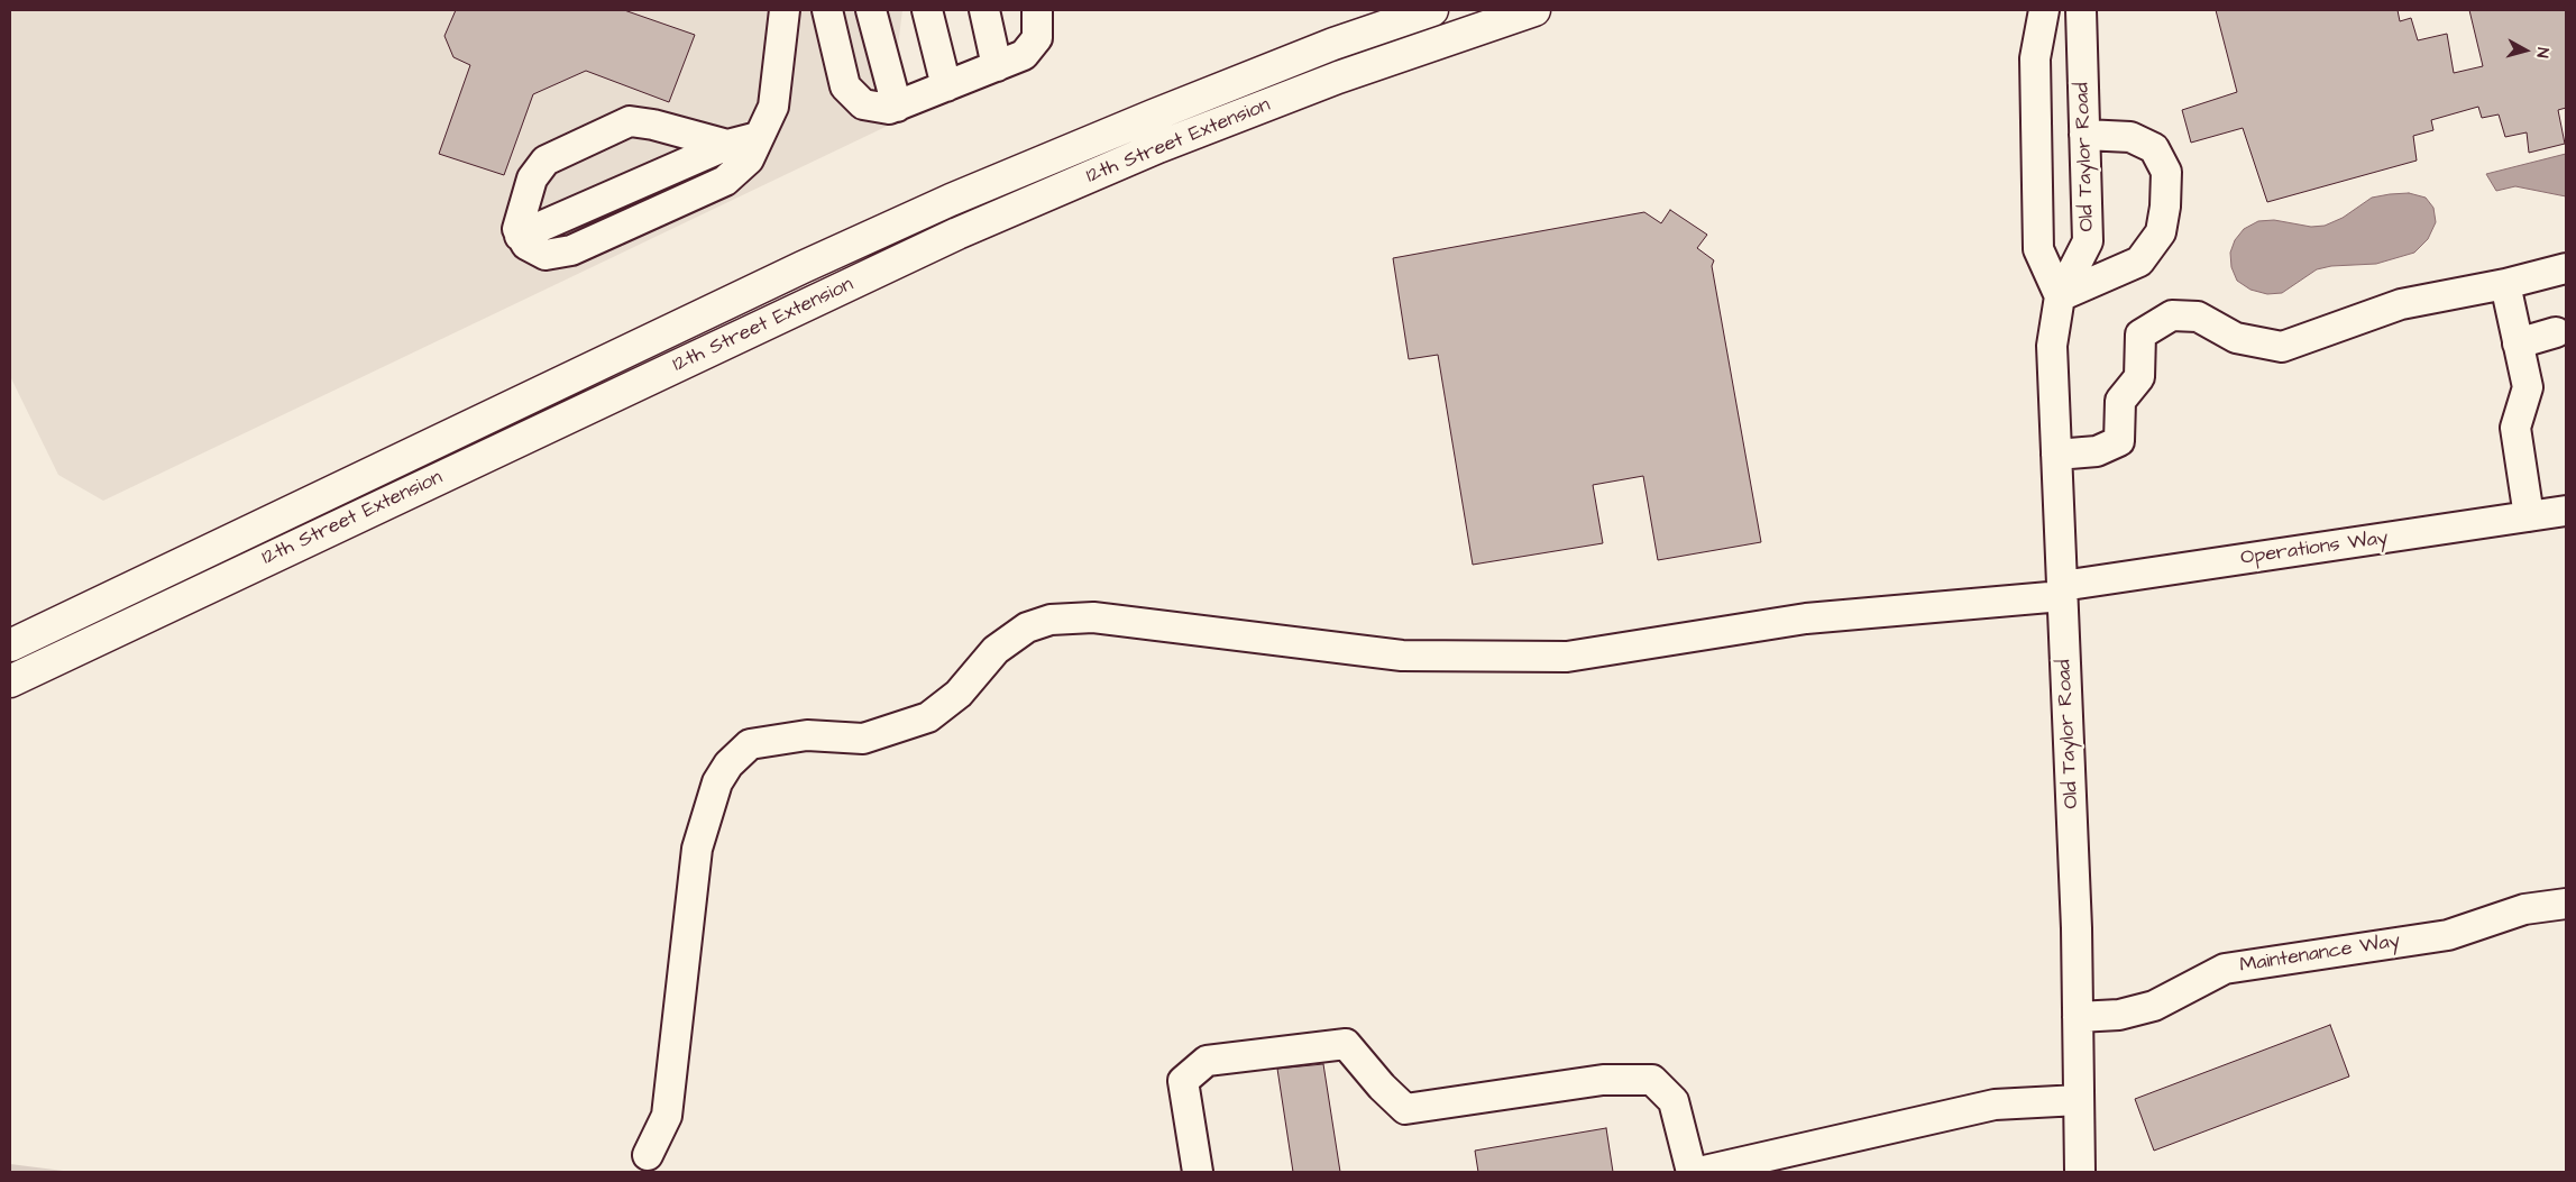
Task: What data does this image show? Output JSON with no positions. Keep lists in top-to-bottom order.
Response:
{
  "streets": {
    "main road": ["12th Street Extension"],
    "street": ["Old Taylor Road", "Operations Way", "Maintenance Way"]
  },
  "crossings": [
    ["Old Taylor Road", "Operations Way"],
    ["Old Taylor Road", "Maintenance Way"]
  ],
  "north": "right"
}
